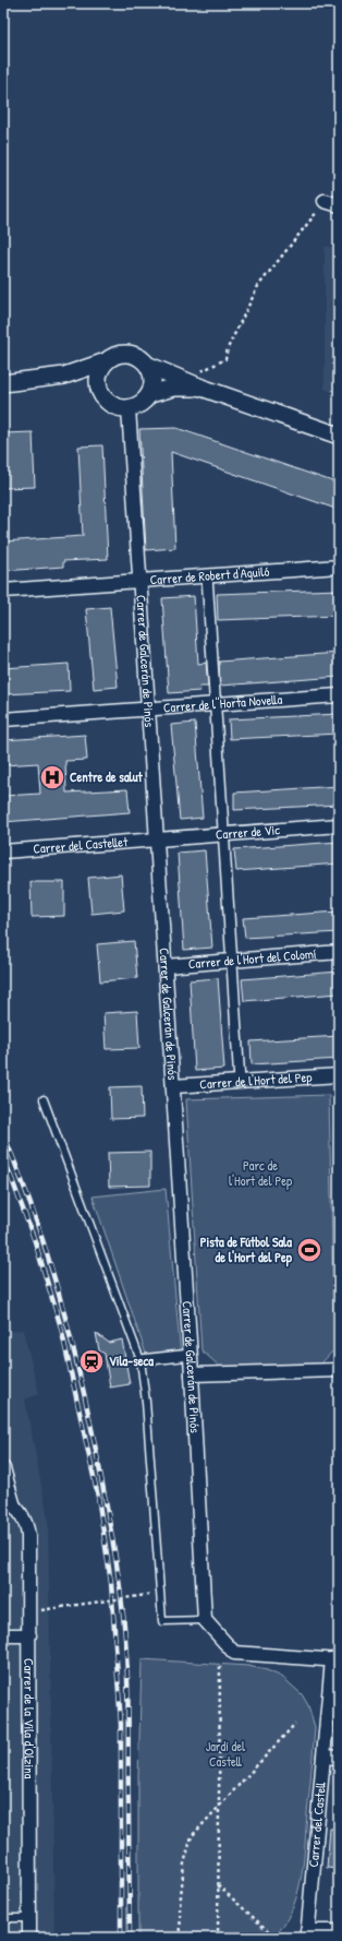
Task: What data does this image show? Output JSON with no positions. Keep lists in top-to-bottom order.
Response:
{
  "streets": {
    "street": [
      "Carrer de Robert d'Aguiló",
      "Carrer de Galcerán de Pinós",
      "Carrer de l''Horta Novella",
      "Carrer de Vic",
      "Carrer del Castellet",
      "Carrer de l'Hort del Colomí",
      "Carrer de l'Hort del Pep",
      "Carrer de la Vila d'Olzina",
      "Carrer del Castell"
    ]
  },
  "crossings": [
    ["Carrer de Robert d'Aguiló", "Carrer de Galcerán de Pinós"],
    ["Carrer de Galcerán de Pinós", "Carrer de l''Horta Novella"],
    ["Carrer de Galcerán de Pinós", "Carrer de Vic"],
    ["Carrer de Galcerán de Pinós", "Carrer del Castellet"],
    ["Carrer de Galcerán de Pinós", "Carrer de l'Hort del Colomí"],
    ["Carrer de Galcerán de Pinós", "Carrer de l'Hort del Pep"],
    ["Carrer de Vic", "Carrer del Castellet"]
  ],
  "parks": ["Parc de l'Hort del Pep", "Jardí del Castell"],
  "places": {
    "hospital": ["Centre de salut"],
    "sports": ["Pista de Fútbol Sala de l'Hort del Pep"],
    "station": ["Vila-seca"]
  }
}
